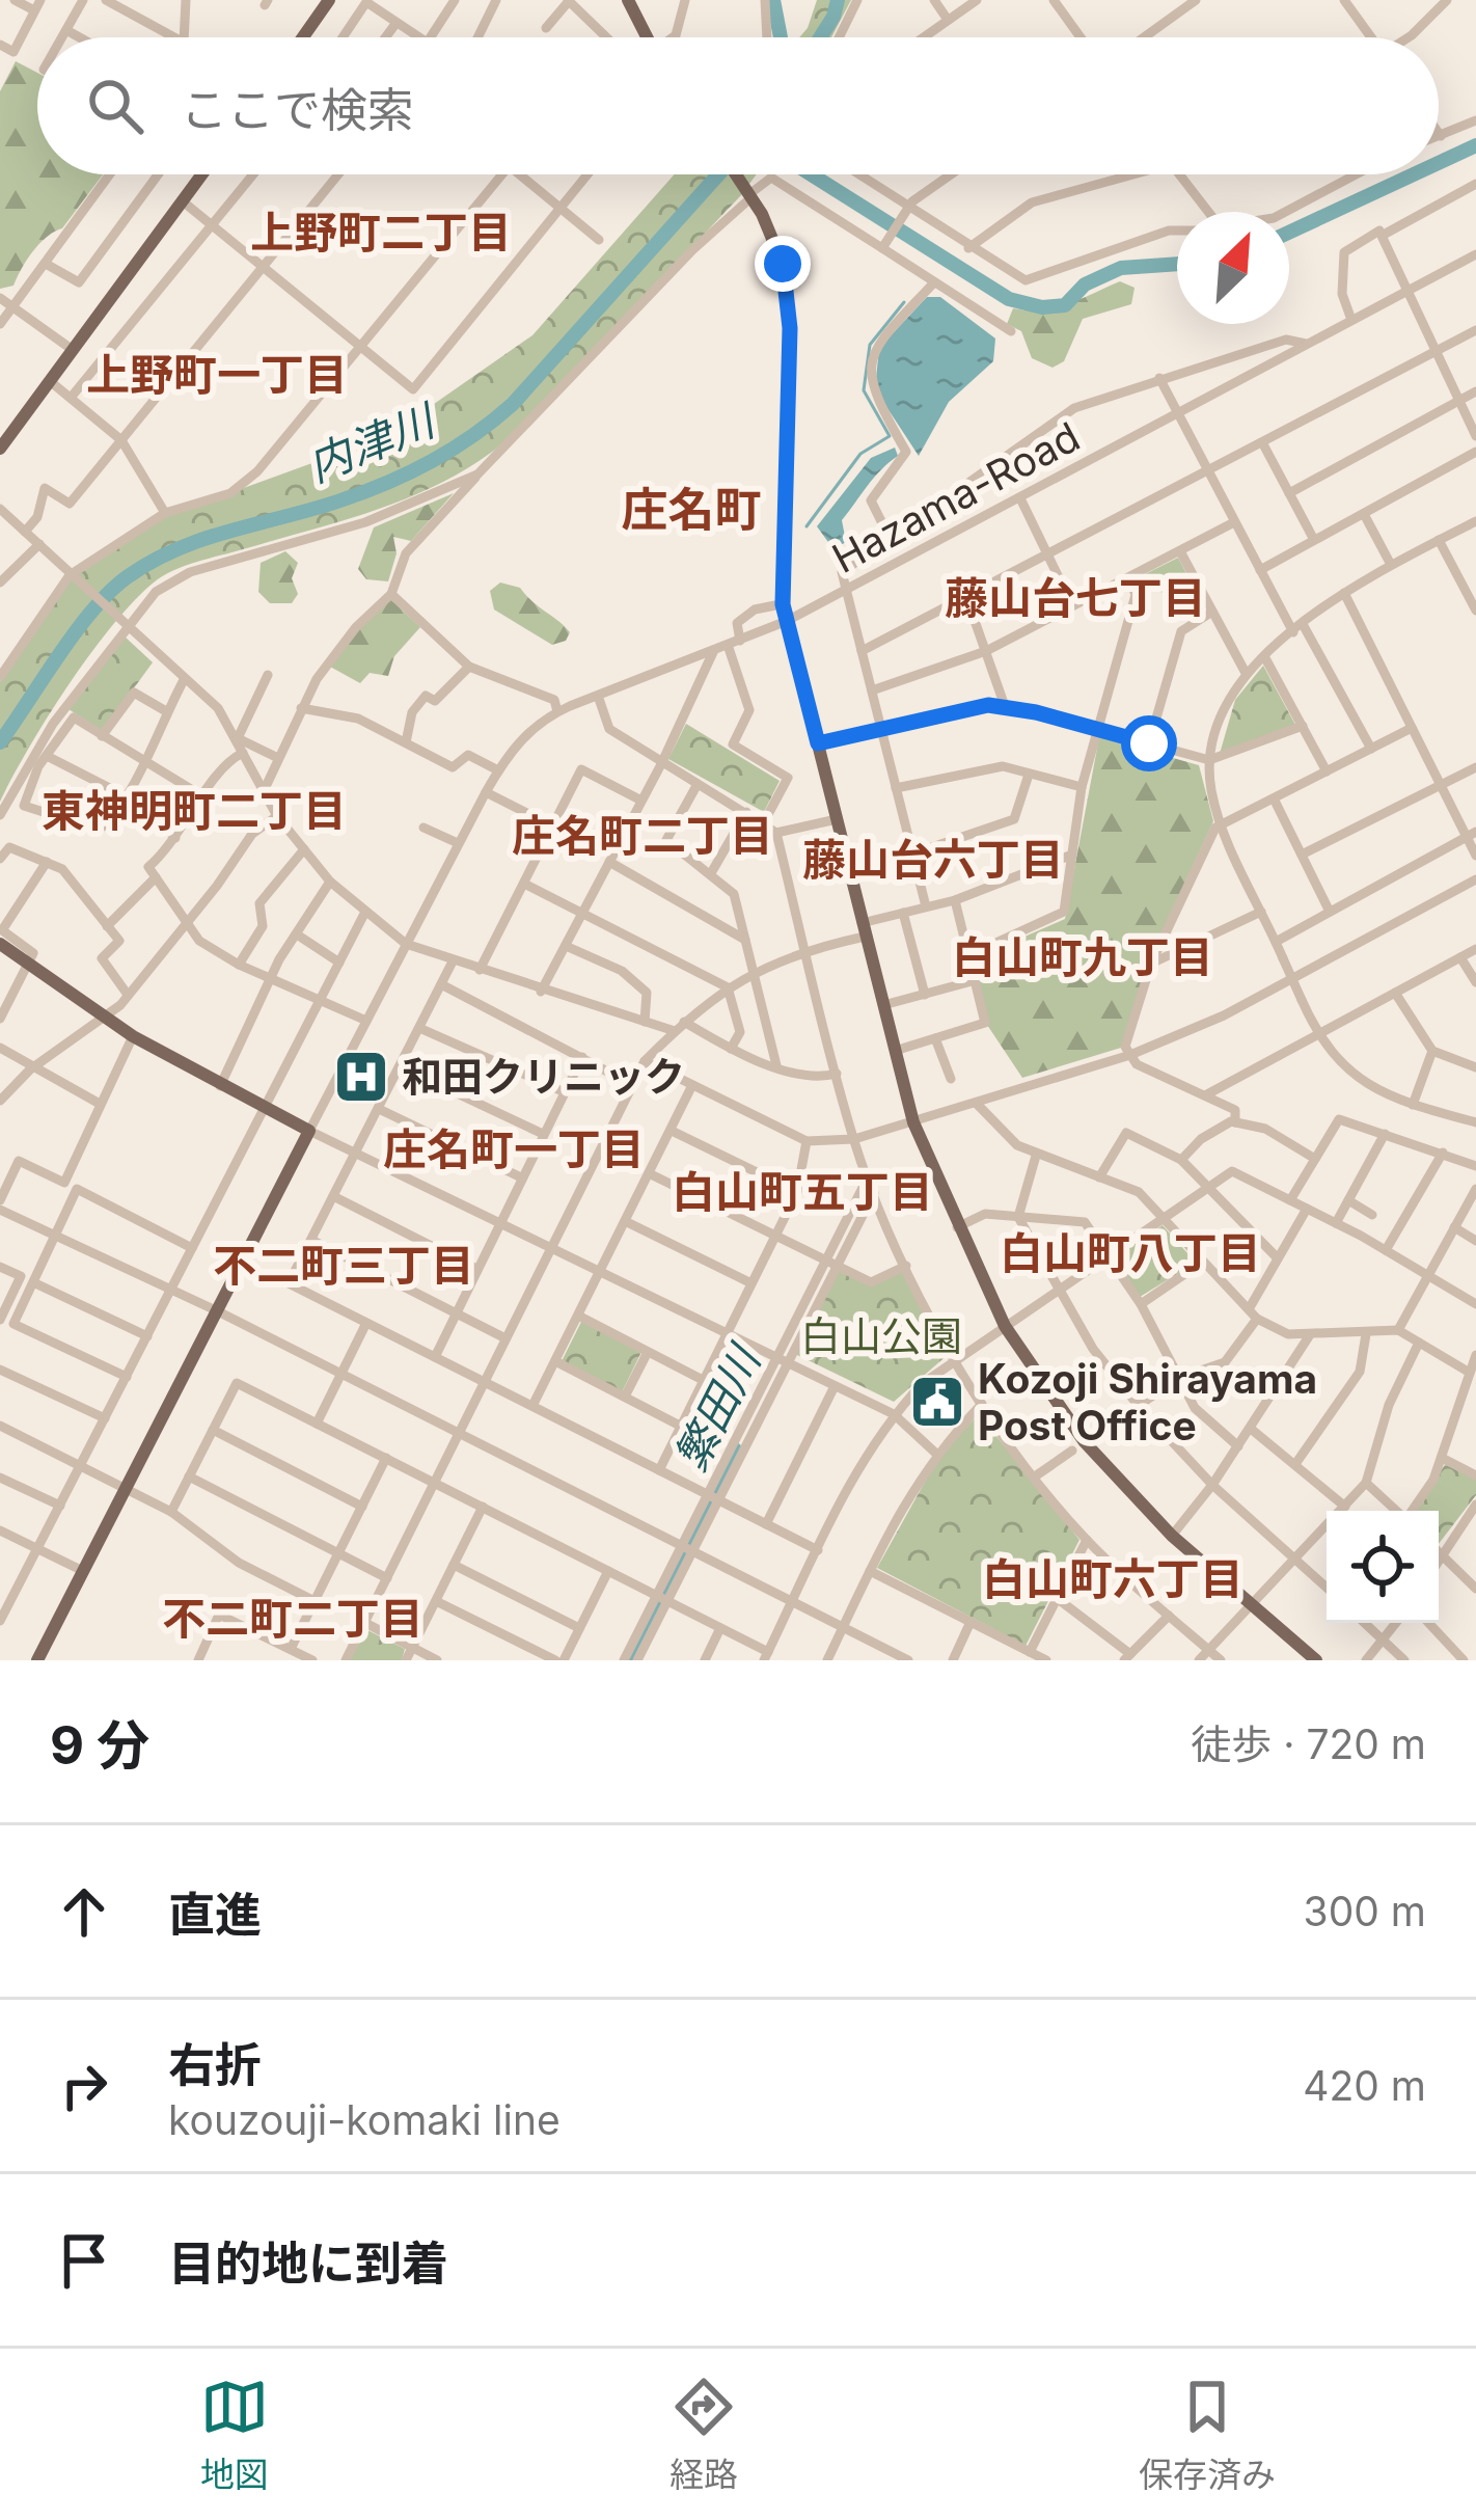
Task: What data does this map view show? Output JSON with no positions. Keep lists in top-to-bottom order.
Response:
{
  "streets": {
    "street": ["Hazama-Road"]
  },
  "districts": [
    "上野町二丁目",
    "上野町一丁目",
    "庄名町",
    "藤山台七丁目",
    "東神明町二丁目",
    "庄名町二丁目",
    "藤山台六丁目",
    "白山町九丁目",
    "庄名町一丁目",
    "白山町五丁目",
    "白山町八丁目",
    "不二町三丁目",
    "白山町六丁目",
    "不二町二丁目"
  ],
  "water": ["内津川", "繁田川"],
  "parks": ["白山公園"],
  "places": {
    "hospital": ["和田クリニック"],
    "public building": ["Kozoji Shirayama Post Office"]
  },
  "north": "top right",
  "page": {
    "search": "ここで検索",
    "heading": ["9 分", "徒歩 · 720 m"],
    "list": [
      ["直進", "300 m"],
      ["右折", "kouzouji-komaki line", "420 m"],
      "目的地に到着"
    ],
    "nav": ["地図", "経路", "保存済み"]
  }
}
